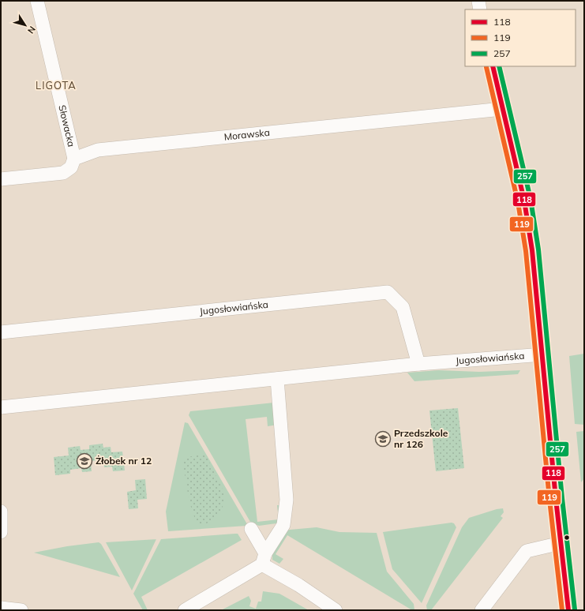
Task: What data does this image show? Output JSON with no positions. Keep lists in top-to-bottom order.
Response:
{
  "streets": {
    "street": ["Słowacka", "Morawska", "Jugosłowiańska"]
  },
  "crossings": [
    ["Słowacka", "Morawska"]
  ],
  "districts": ["LIGOTA"],
  "places": {
    "school or university": ["Przedszkole nr 126", "Żłobek nr 12"]
  },
  "lines": ["transit line 118", "transit line 257", "transit line 119"],
  "legend": ["118", "119", "257"],
  "north": "bottom right"
}
